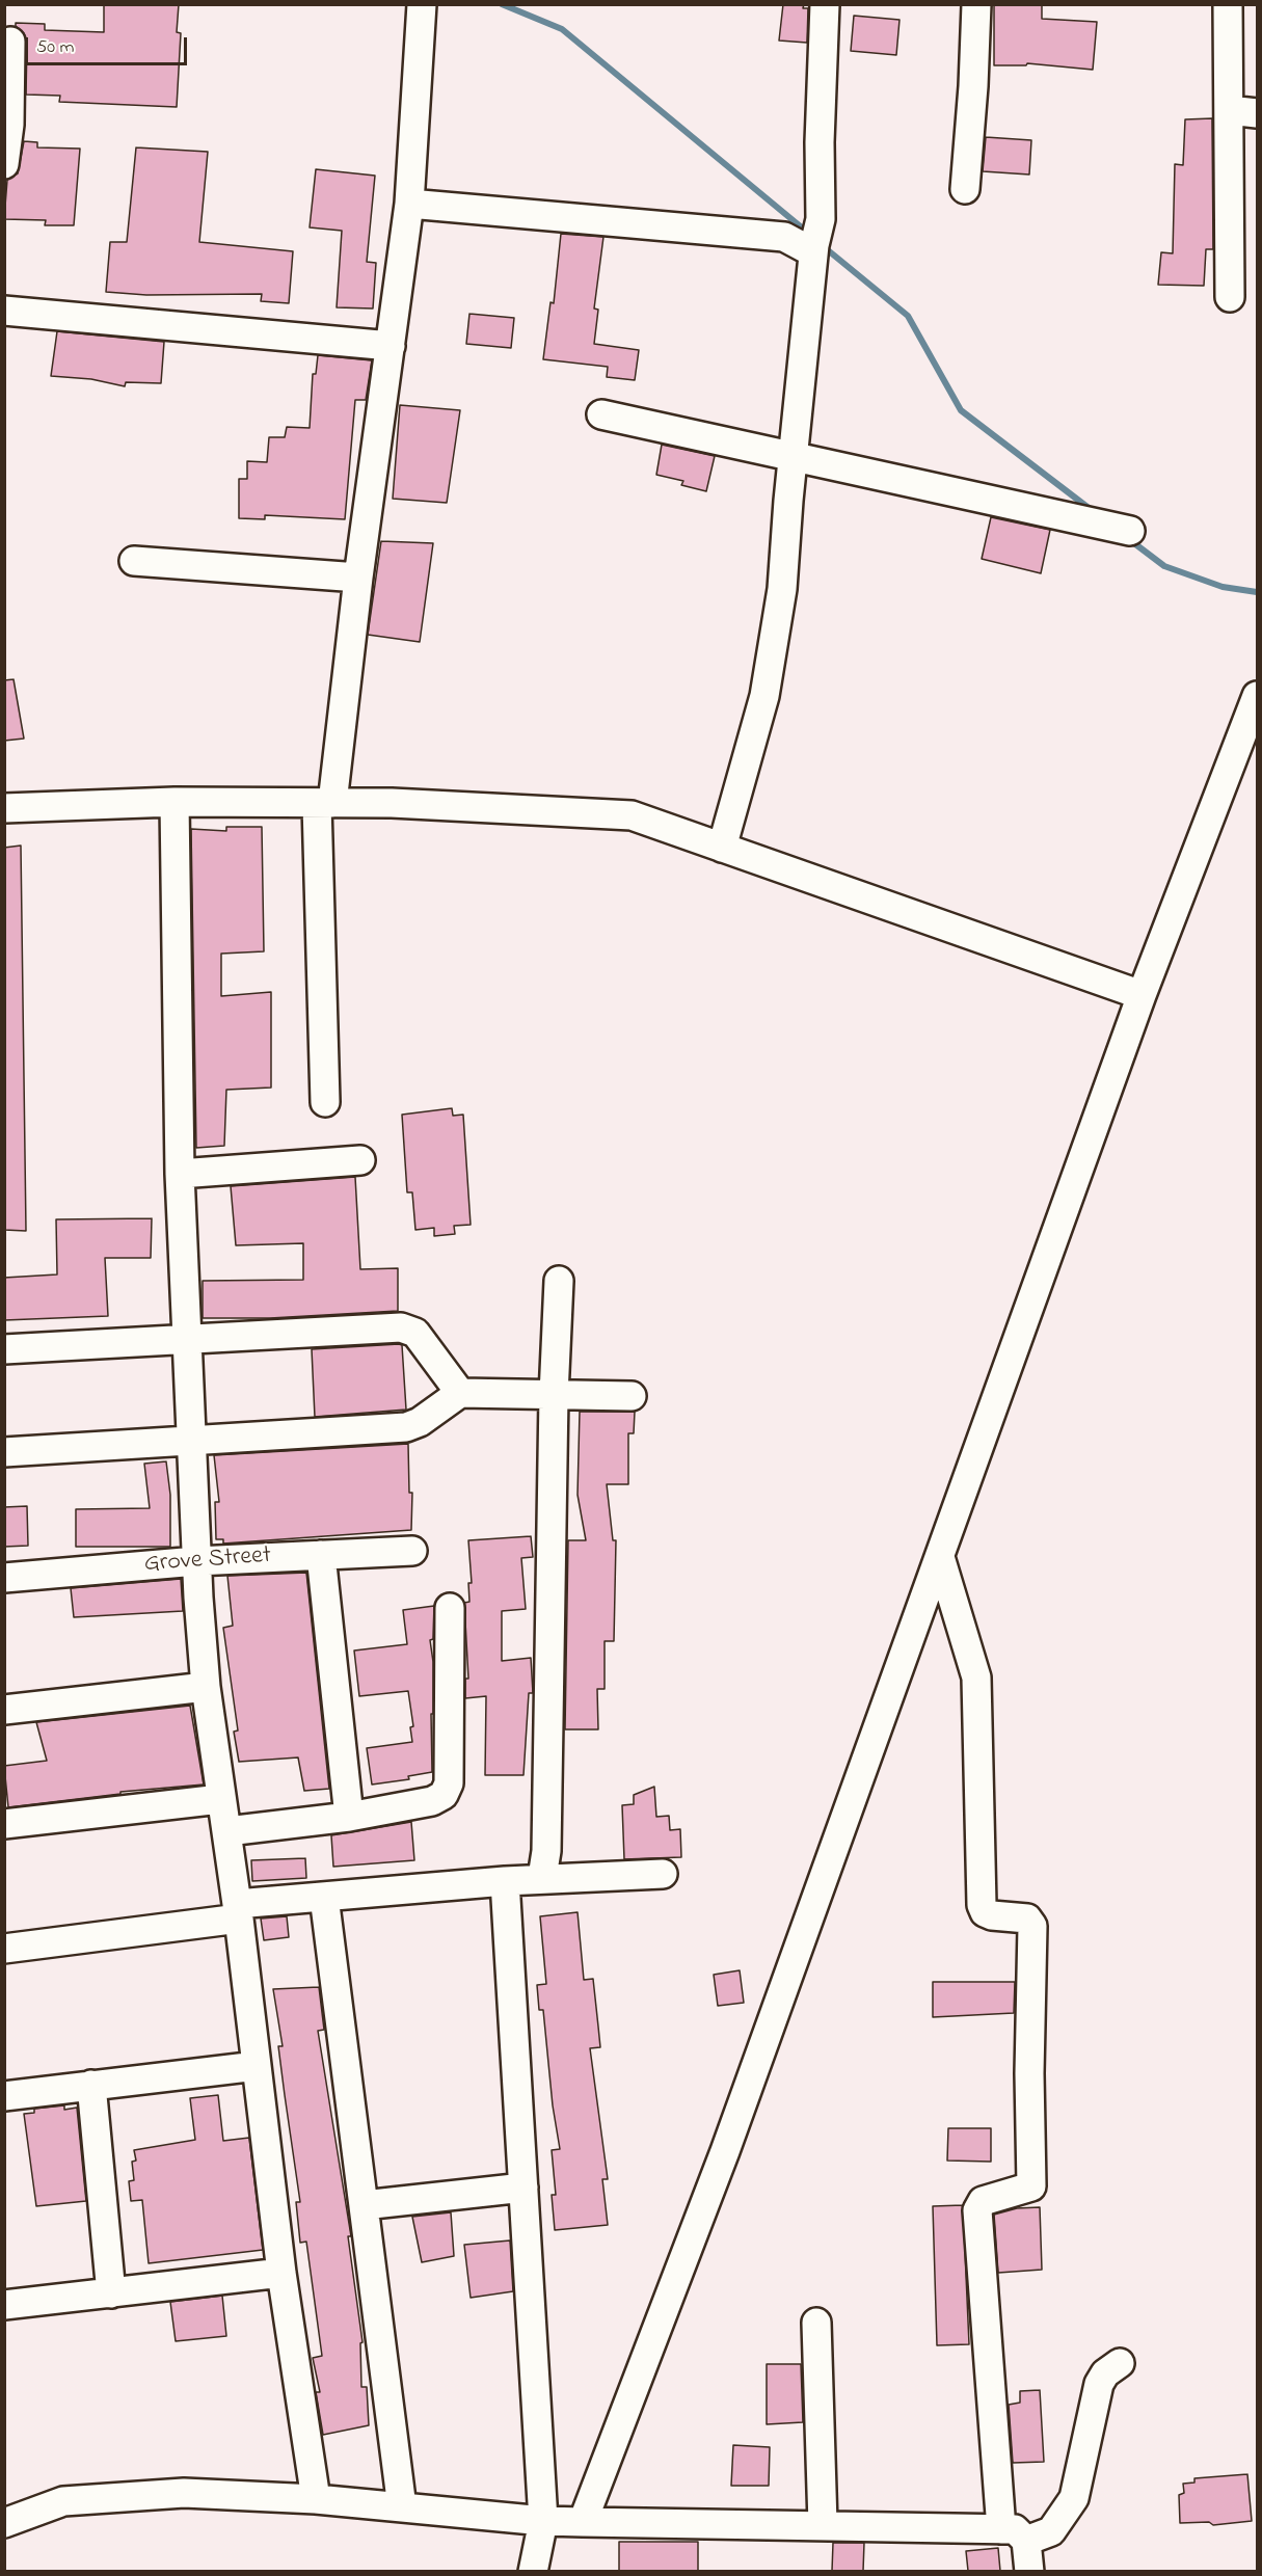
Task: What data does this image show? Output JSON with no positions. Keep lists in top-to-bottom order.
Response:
{
  "streets": {
    "street": ["Grove Street"]
  },
  "scale_bar": "50 m"
}
